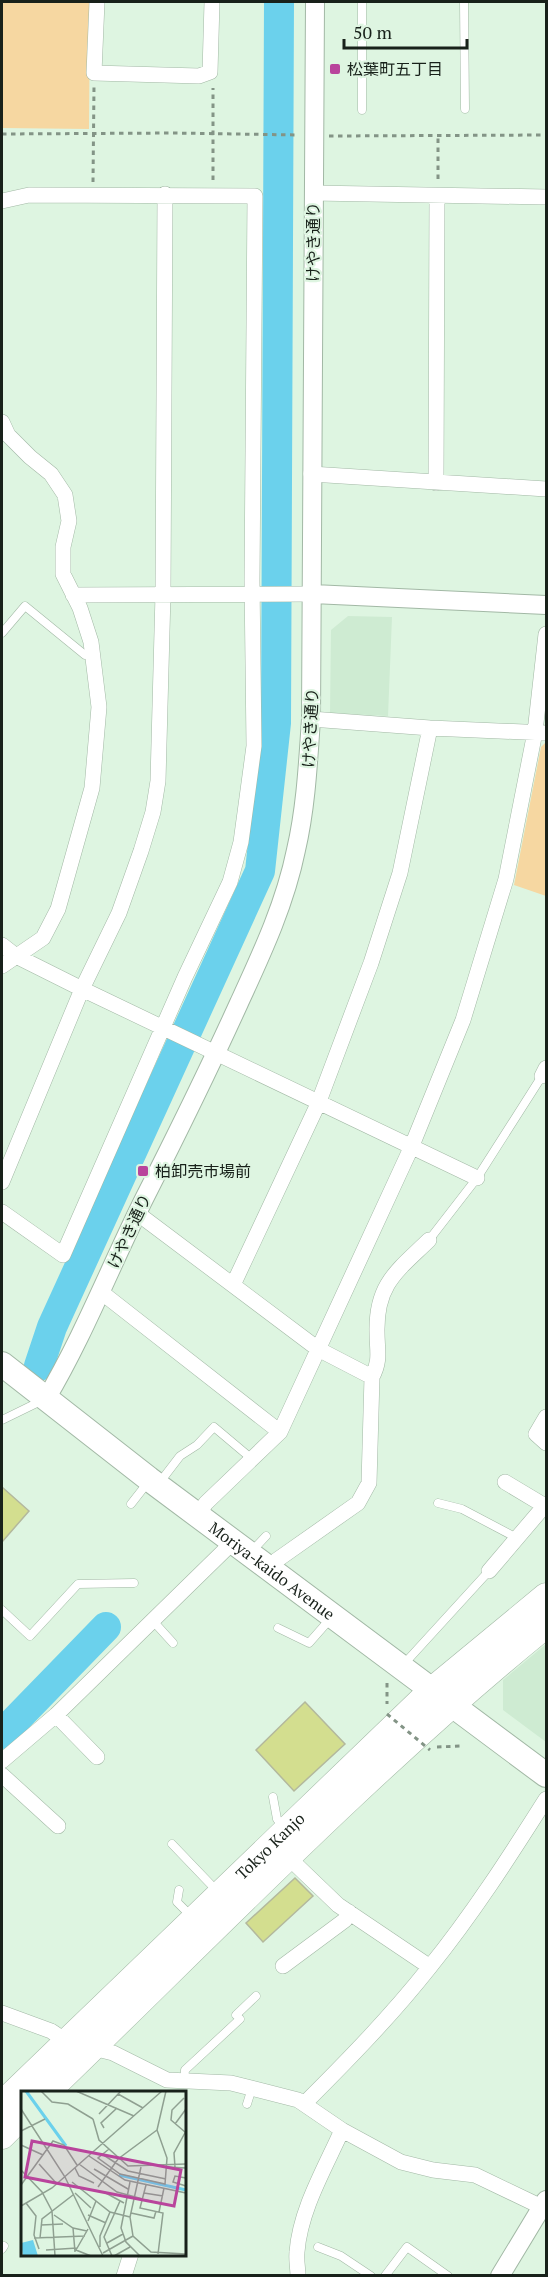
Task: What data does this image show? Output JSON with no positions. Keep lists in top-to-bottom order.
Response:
{
  "streets": {
    "highway": ["Tokyo Kanjo"],
    "main road": ["Moriya-kaido Avenue"],
    "street": ["けやき通り"]
  },
  "crossings": [
    ["けやき通り", "Moriya-kaido Avenue"],
    ["Moriya-kaido Avenue", "Tokyo Kanjo"]
  ],
  "places": {
    "transit": ["松葉町五丁目", "柏卸売市場前"]
  },
  "scale_bar": "50 m"
}
